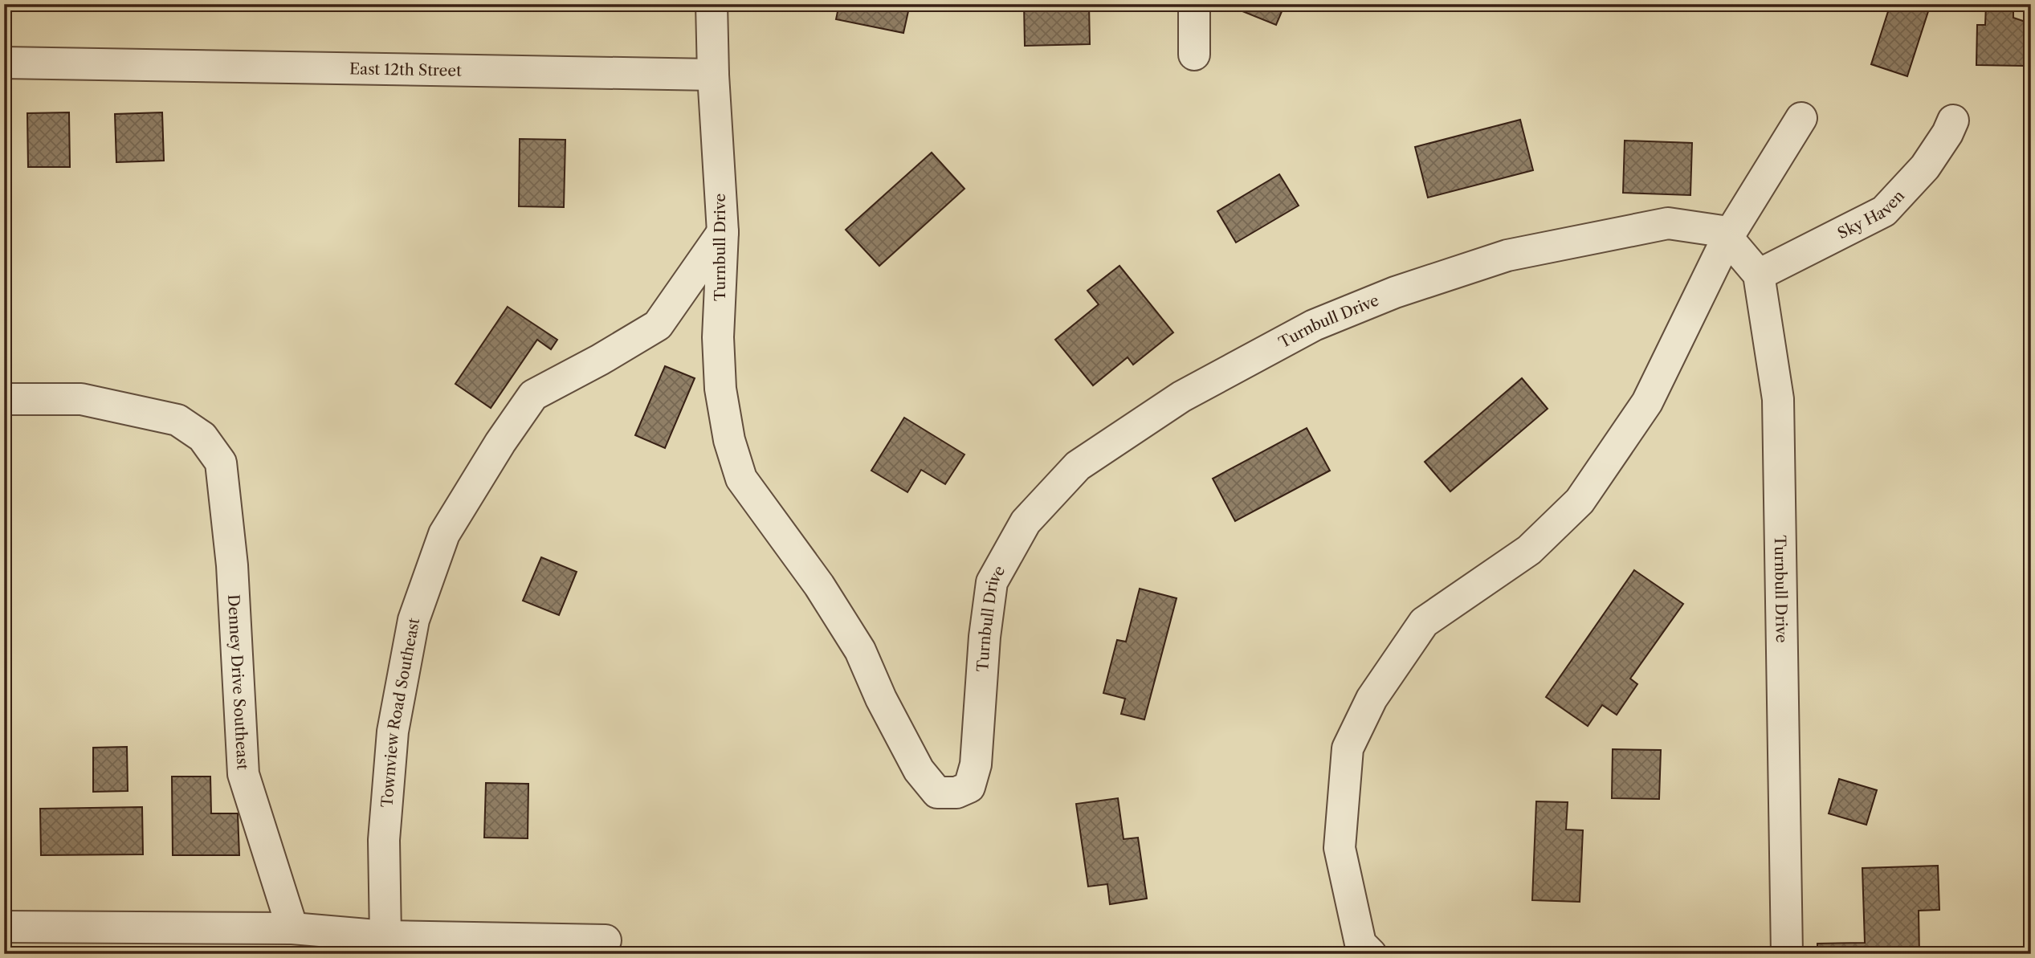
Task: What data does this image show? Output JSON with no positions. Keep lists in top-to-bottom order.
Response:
{
  "streets": {
    "street": [
      "East 12th Street",
      "Sky Haven",
      "Turnbull Drive",
      "Denney Drive Southeast",
      "Townview Road Southeast"
    ]
  },
  "crossings": [
    ["East 12th Street", "Turnbull Drive"],
    ["Sky Haven", "Turnbull Drive"],
    ["Turnbull Drive", "Townview Road Southeast"]
  ]
}
